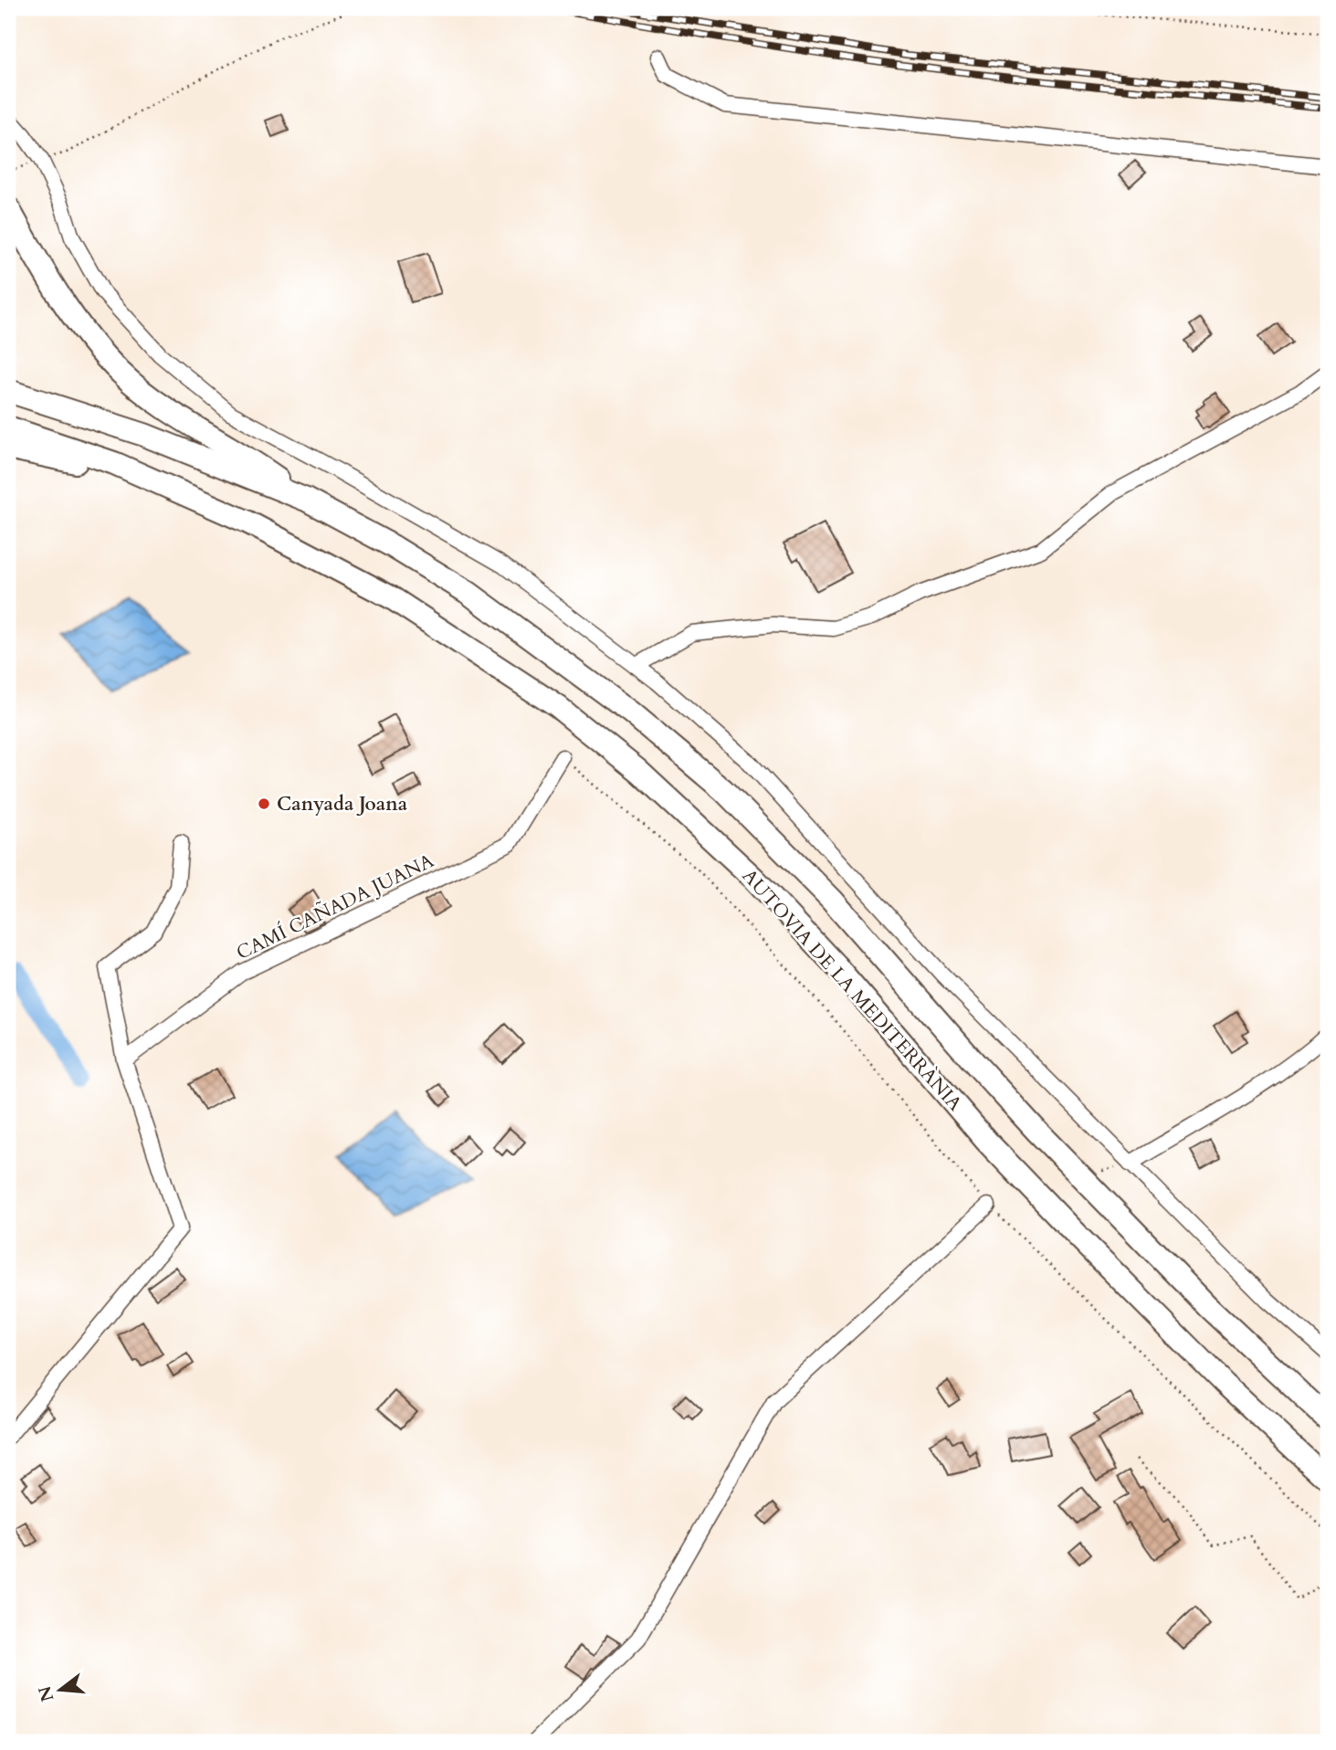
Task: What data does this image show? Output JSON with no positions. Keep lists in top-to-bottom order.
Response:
{
  "streets": {
    "highway": ["AUTOVIA DE LA MEDITERRÀNIA"],
    "street": ["CAMÍ CAÑADA JUANA"]
  },
  "places": ["Canyada Joana"],
  "north": "left"
}
